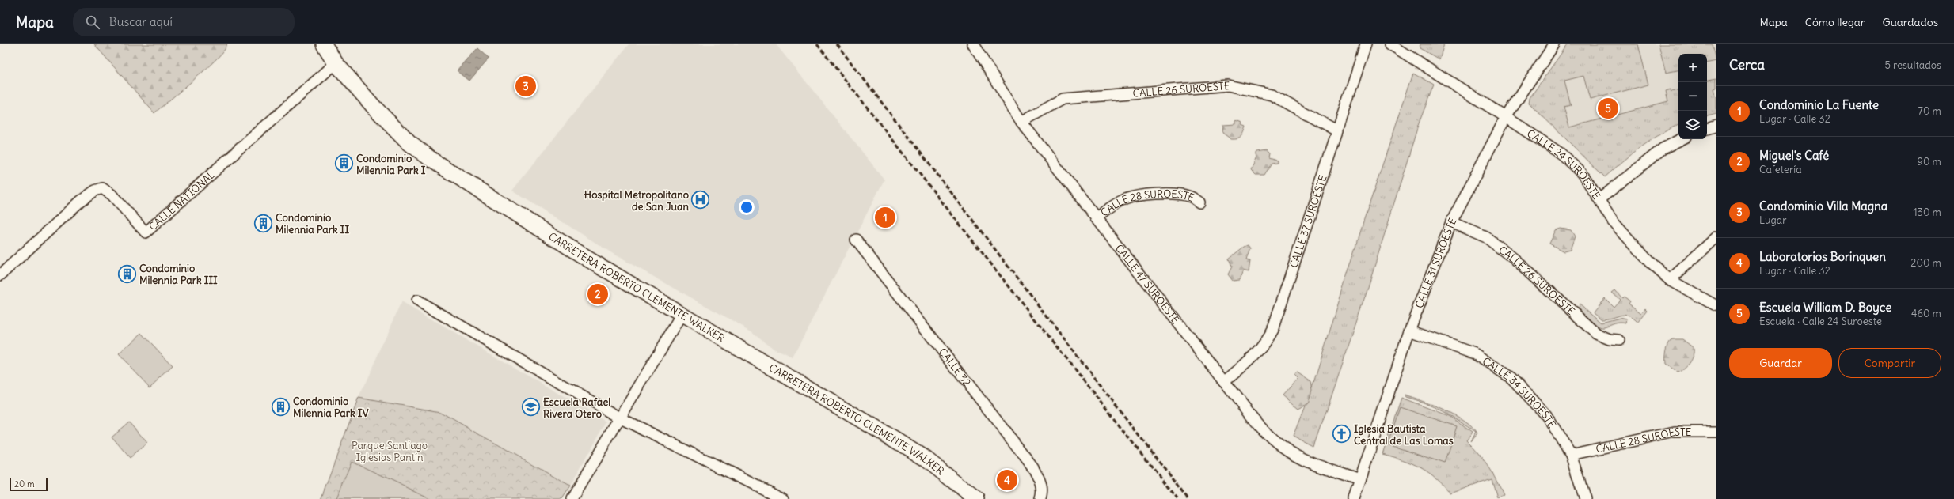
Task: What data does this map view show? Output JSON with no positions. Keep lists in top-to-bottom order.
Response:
{
  "streets": {
    "main road": ["CARRETERA ROBERTO CLEMENTE WALKER"],
    "street": [
      "CALLE 26 SUROESTE",
      "CALLE 24 SUROESTE",
      "CALLE NATIONAL",
      "CALLE 28 SUROESTE",
      "CALLE 37 SUROESTE",
      "CALLE 31 SUROESTE",
      "CALLE 47 SUROESTE",
      "CALLE 32",
      "CALLE 34 SUROESTE"
    ]
  },
  "crossings": [
    ["CALLE 26 SUROESTE", "CALLE 37 SUROESTE"],
    ["CALLE 26 SUROESTE", "CALLE 31 SUROESTE"],
    ["CALLE 26 SUROESTE", "CALLE 47 SUROESTE"],
    ["CALLE 24 SUROESTE", "CALLE 31 SUROESTE"],
    ["CALLE NATIONAL", "CARRETERA ROBERTO CLEMENTE WALKER"],
    ["CALLE 28 SUROESTE", "CALLE 47 SUROESTE"],
    ["CALLE 28 SUROESTE", "CALLE 34 SUROESTE"],
    ["CALLE 37 SUROESTE", "CALLE 47 SUROESTE"],
    ["CALLE 31 SUROESTE", "CALLE 47 SUROESTE"],
    ["CALLE 31 SUROESTE", "CALLE 34 SUROESTE"]
  ],
  "parks": ["Parque Santiago Iglesias Pantín"],
  "places": {
    "building": [
      "Condominio Milennia Park I",
      "Condominio Milennia Park II",
      "Condominio Milennia Park III",
      "Condominio Milennia Park IV"
    ],
    "hospital": ["Hospital Metropolitano de San Juan"],
    "school or university": ["Escuela Rafael Rivera Otero"],
    "church": ["Iglesia Bautista Central de Las Lomas"]
  },
  "scale_bar": "20 m",
  "page": {
    "header": "Mapa",
    "search": "Buscar aquí",
    "nav": ["Mapa", "Cómo llegar", "Guardados"],
    "heading": ["Cerca", "5 resultados"],
    "map_buttons": ["+", "−"],
    "pins": [
      "3",
      "5",
      "1",
      "2",
      "4"
    ],
    "list": [
      {
        "mark": "1",
        "name": "Condominio La Fuente",
        "note": "Lugar · Calle 32",
        "value": "70 m"
      },
      {
        "mark": "2",
        "name": "Miguel's Café",
        "note": "Cafetería",
        "value": "90 m"
      },
      {
        "mark": "3",
        "name": "Condominio Villa Magna",
        "note": "Lugar",
        "value": "130 m"
      },
      {
        "mark": "4",
        "name": "Laboratorios Borinquen",
        "note": "Lugar · Calle 32",
        "value": "200 m"
      },
      {
        "mark": "5",
        "name": "Escuela William D. Boyce",
        "note": "Escuela · Calle 24 Suroeste",
        "value": "460 m"
      }
    ],
    "buttons": ["Guardar", "Compartir"],
    "scale": "20 m"
  }
}
